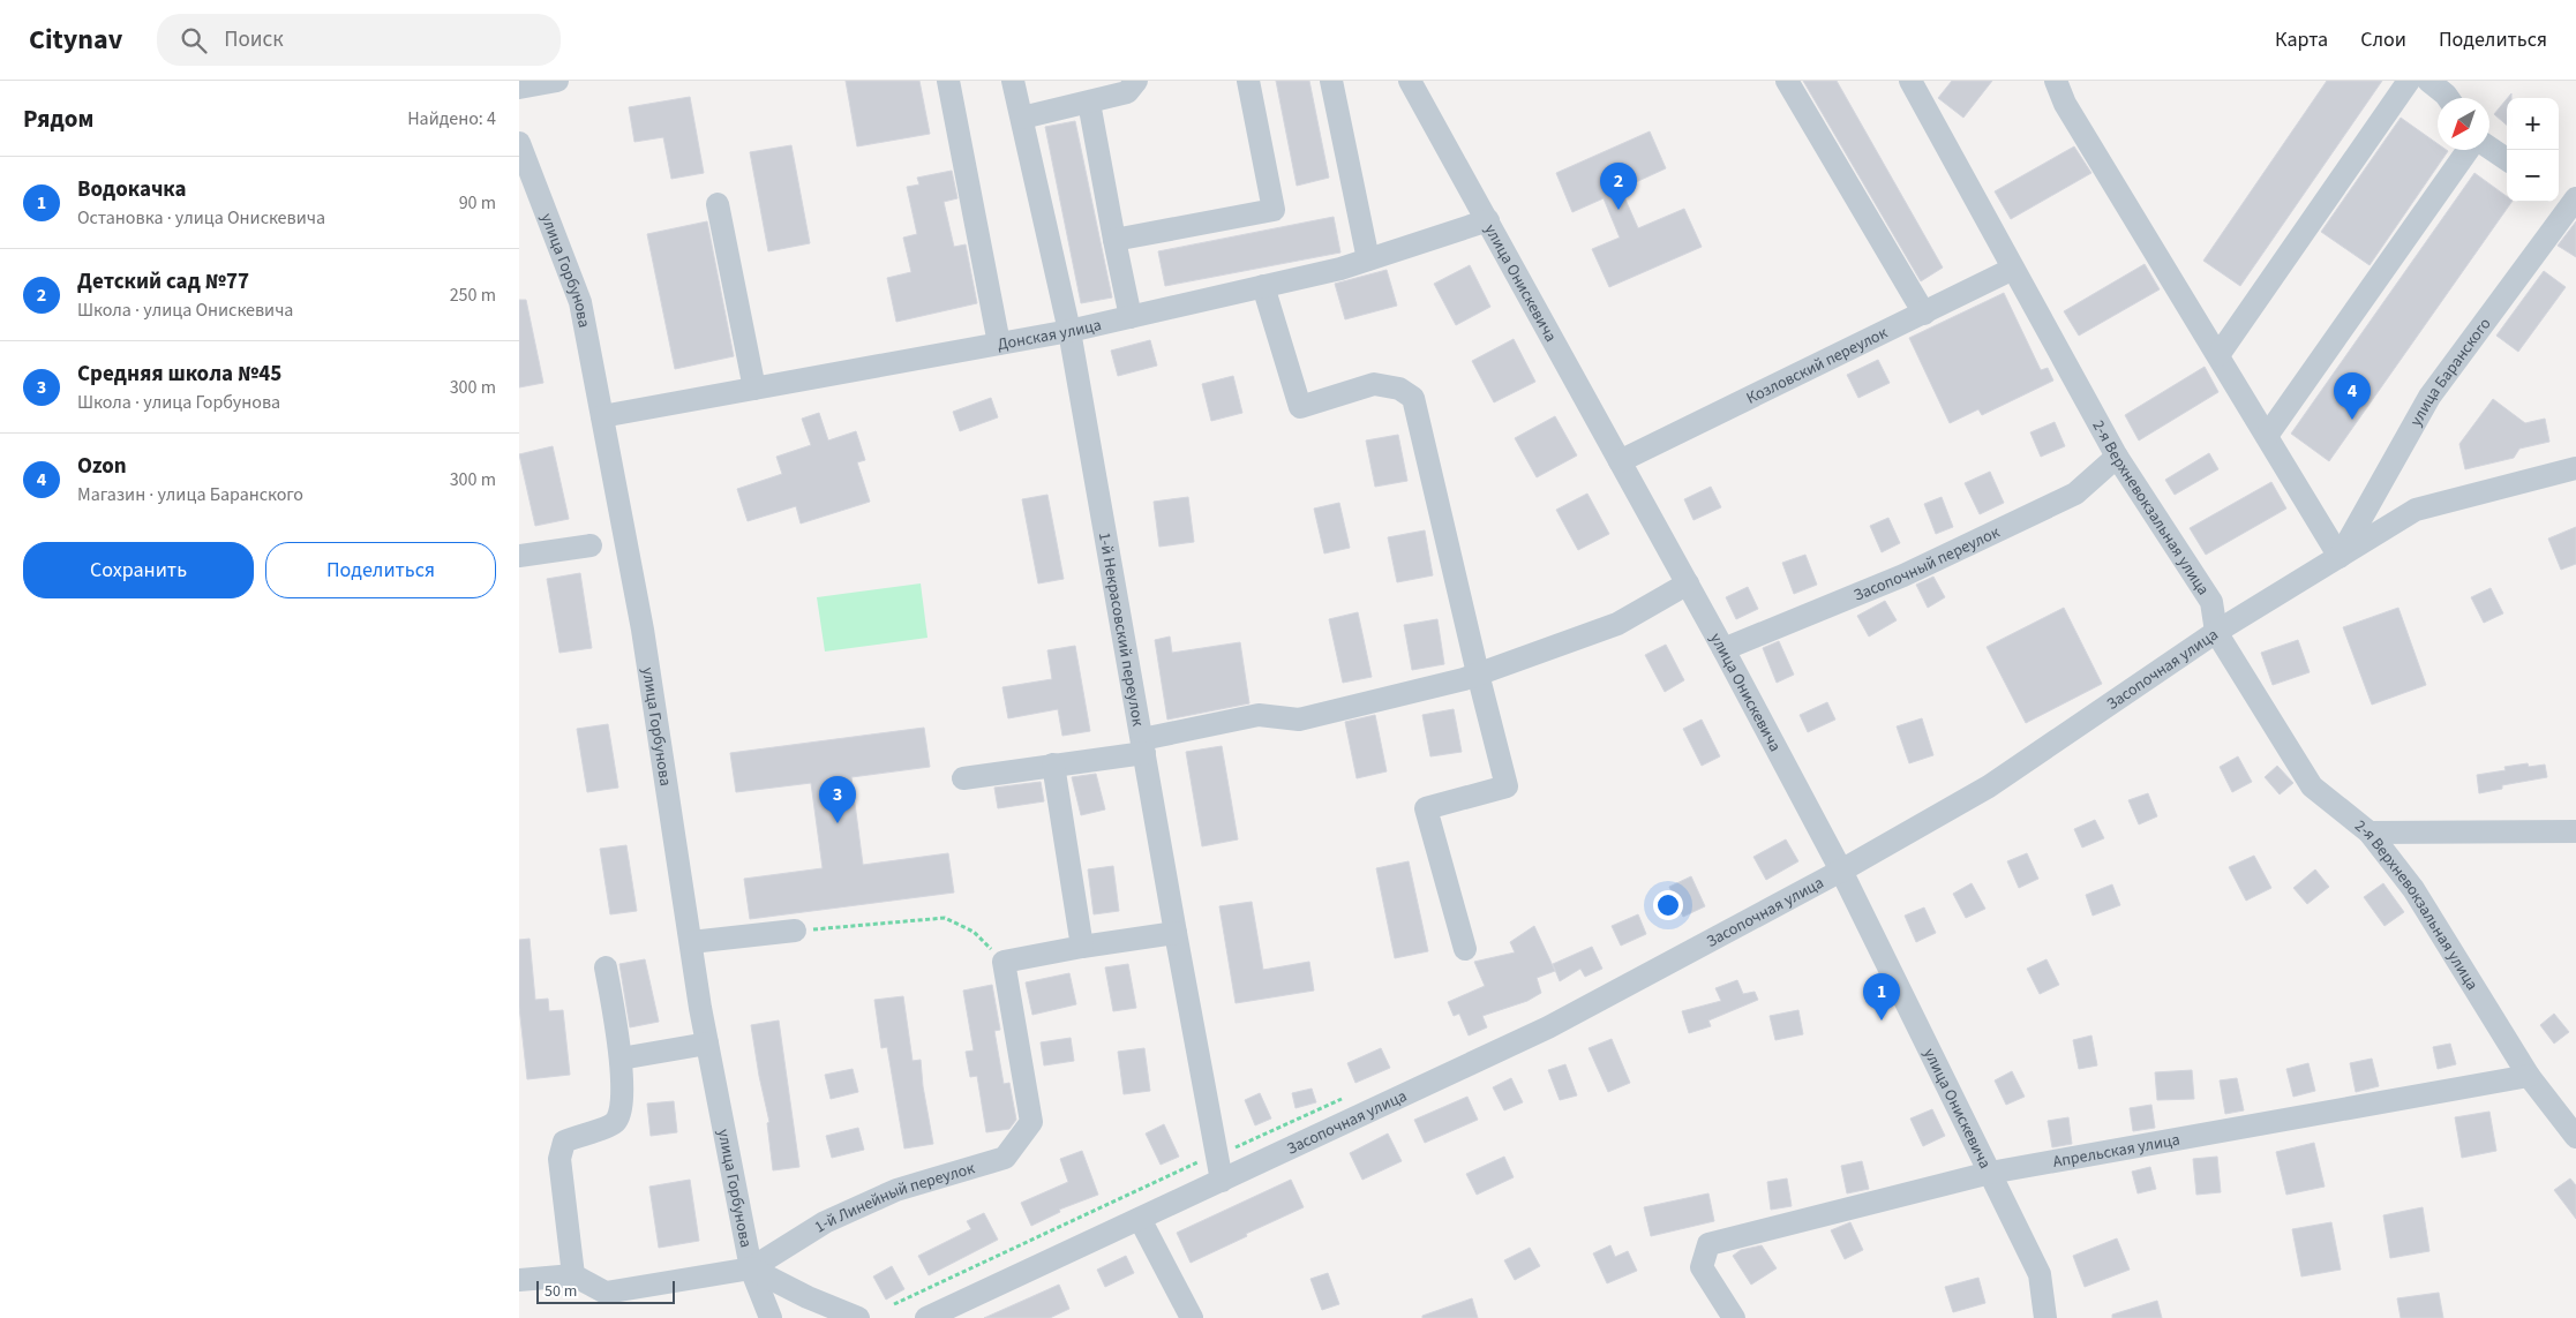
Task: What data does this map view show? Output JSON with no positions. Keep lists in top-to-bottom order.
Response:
{
  "streets": {
    "street": [
      "улица Горбунова",
      "улица Онискевича",
      "Донская улица",
      "Козловский переулок",
      "улица Баранского",
      "2-я Верхневокзальная улица",
      "Засопочный переулок",
      "1-й Некрасовский переулок",
      "Засопочная улица",
      "Апрельская улица",
      "1-й Линейный переулок"
    ]
  },
  "crossings": [
    ["улица Горбунова", "Донская улица"],
    ["улица Горбунова", "1-й Линейный переулок"],
    ["улица Онискевича", "Донская улица"],
    ["улица Онискевича", "Козловский переулок"],
    ["улица Онискевича", "Засопочный переулок"],
    ["улица Онискевича", "Засопочная улица"],
    ["улица Онискевича", "Апрельская улица"],
    ["Донская улица", "1-й Некрасовский переулок"],
    ["Козловский переулок", "2-я Верхневокзальная улица"],
    ["улица Баранского", "Засопочная улица"],
    ["2-я Верхневокзальная улица", "Засопочный переулок"],
    ["2-я Верхневокзальная улица", "Засопочная улица"],
    ["2-я Верхневокзальная улица", "Апрельская улица"],
    ["1-й Некрасовский переулок", "Засопочная улица"]
  ],
  "scale_bar": "50 m",
  "north": "bottom left",
  "page": {
    "header": "Citynav",
    "search": "Поиск",
    "nav": ["Карта", "Слои", "Поделиться"],
    "heading": ["Рядом", "Найдено: 4"],
    "map_buttons": ["+", "−"],
    "list": [
      {
        "mark": "1",
        "name": "Водокачка",
        "note": "Остановка · улица Онискевича",
        "value": "90 m"
      },
      {
        "mark": "2",
        "name": "Детский сад №77",
        "note": "Школа · улица Онискевича",
        "value": "250 m"
      },
      {
        "mark": "3",
        "name": "Средняя школа №45",
        "note": "Школа · улица Горбунова",
        "value": "300 m"
      },
      {
        "mark": "4",
        "name": "Ozon",
        "note": "Магазин · улица Баранского",
        "value": "300 m"
      }
    ],
    "pins": [
      "2",
      "4",
      "3",
      "1"
    ],
    "buttons": ["Сохранить", "Поделиться"],
    "scale": "50 m"
  }
}
